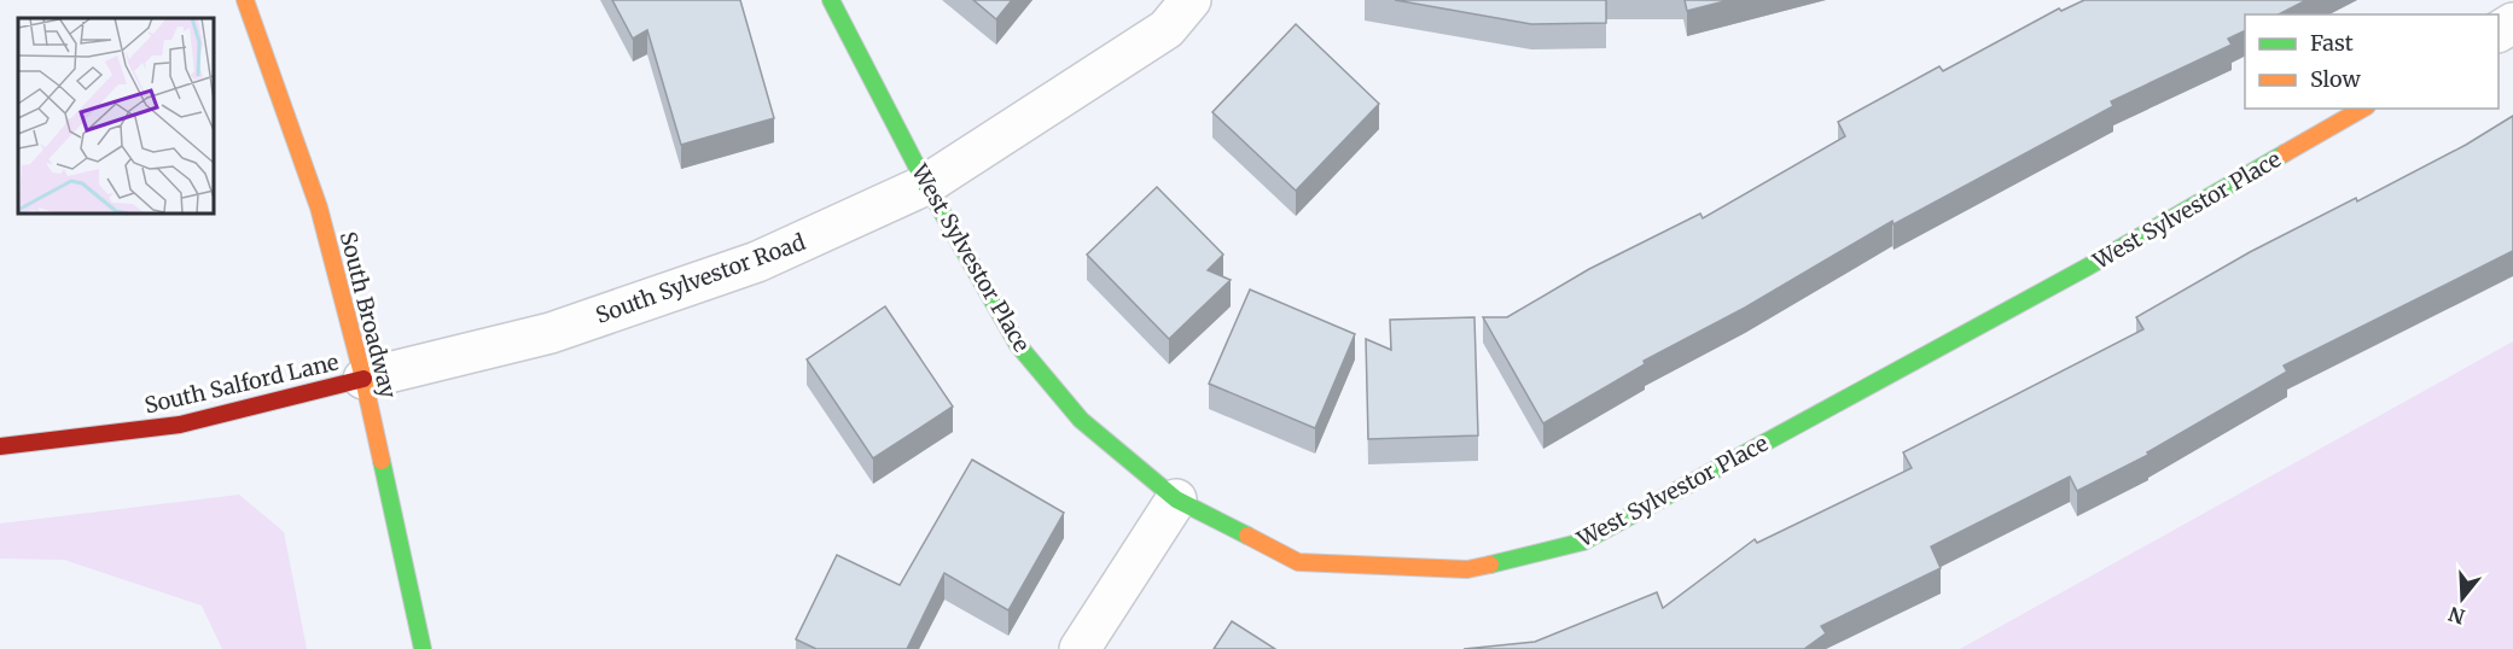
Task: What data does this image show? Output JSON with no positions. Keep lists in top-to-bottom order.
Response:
{
  "streets": {
    "street": [
      "West Sylvestor Place",
      "South Sylvestor Road",
      "South Broadway",
      "South Salford Lane"
    ]
  },
  "crossings": [
    ["West Sylvestor Place", "South Sylvestor Road"],
    ["South Sylvestor Road", "South Broadway"],
    ["South Sylvestor Road", "South Salford Lane"],
    ["South Broadway", "South Salford Lane"]
  ],
  "legend": ["Fast", "Slow"],
  "north": "bottom"
}
